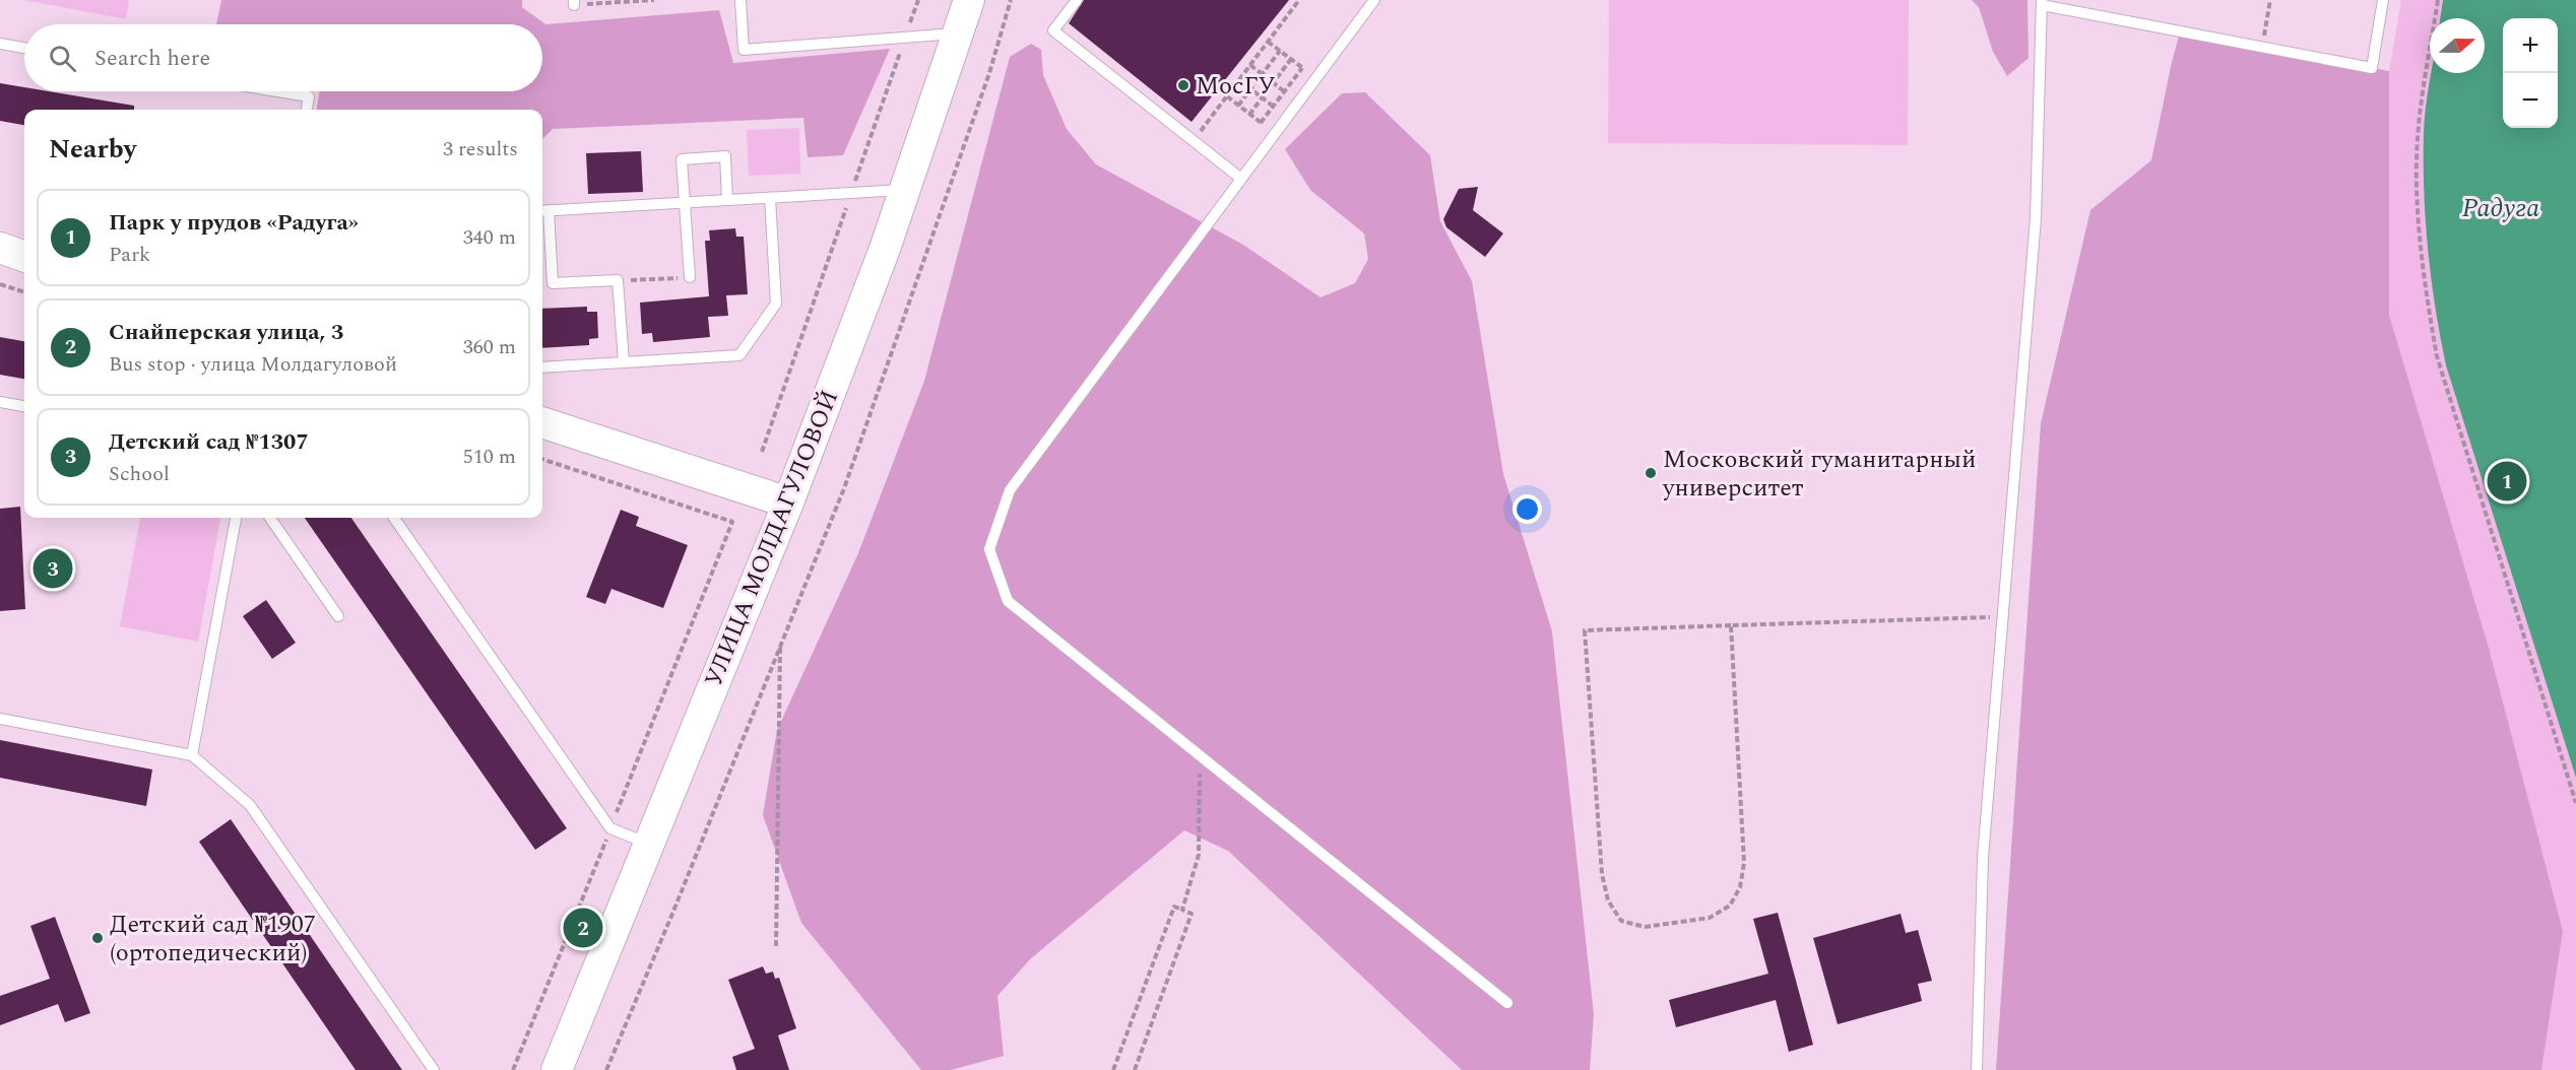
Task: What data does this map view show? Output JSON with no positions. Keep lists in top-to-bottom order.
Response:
{
  "streets": {
    "street": ["УЛИЦА МОЛДАГУЛОВОЙ"]
  },
  "water": ["Радуга"],
  "places": ["МосГУ", "Московский гуманитарный университет", "Детский сад №1907 (ортопедический)"],
  "north": "right",
  "page": {
    "map_buttons": ["+", "−"],
    "search": "Search here",
    "heading": ["Nearby", "3 results"],
    "list": [
      {
        "mark": "1",
        "name": "Парк у прудов «Радуга»",
        "note": "Park",
        "value": "340 m"
      },
      {
        "mark": "2",
        "name": "Снайперская улица, 3",
        "note": "Bus stop · улица Молдагуловой",
        "value": "360 m"
      },
      {
        "mark": "3",
        "name": "Детский сад №1307",
        "note": "School",
        "value": "510 m"
      }
    ],
    "pins": ["1", "3", "2"]
  }
}
